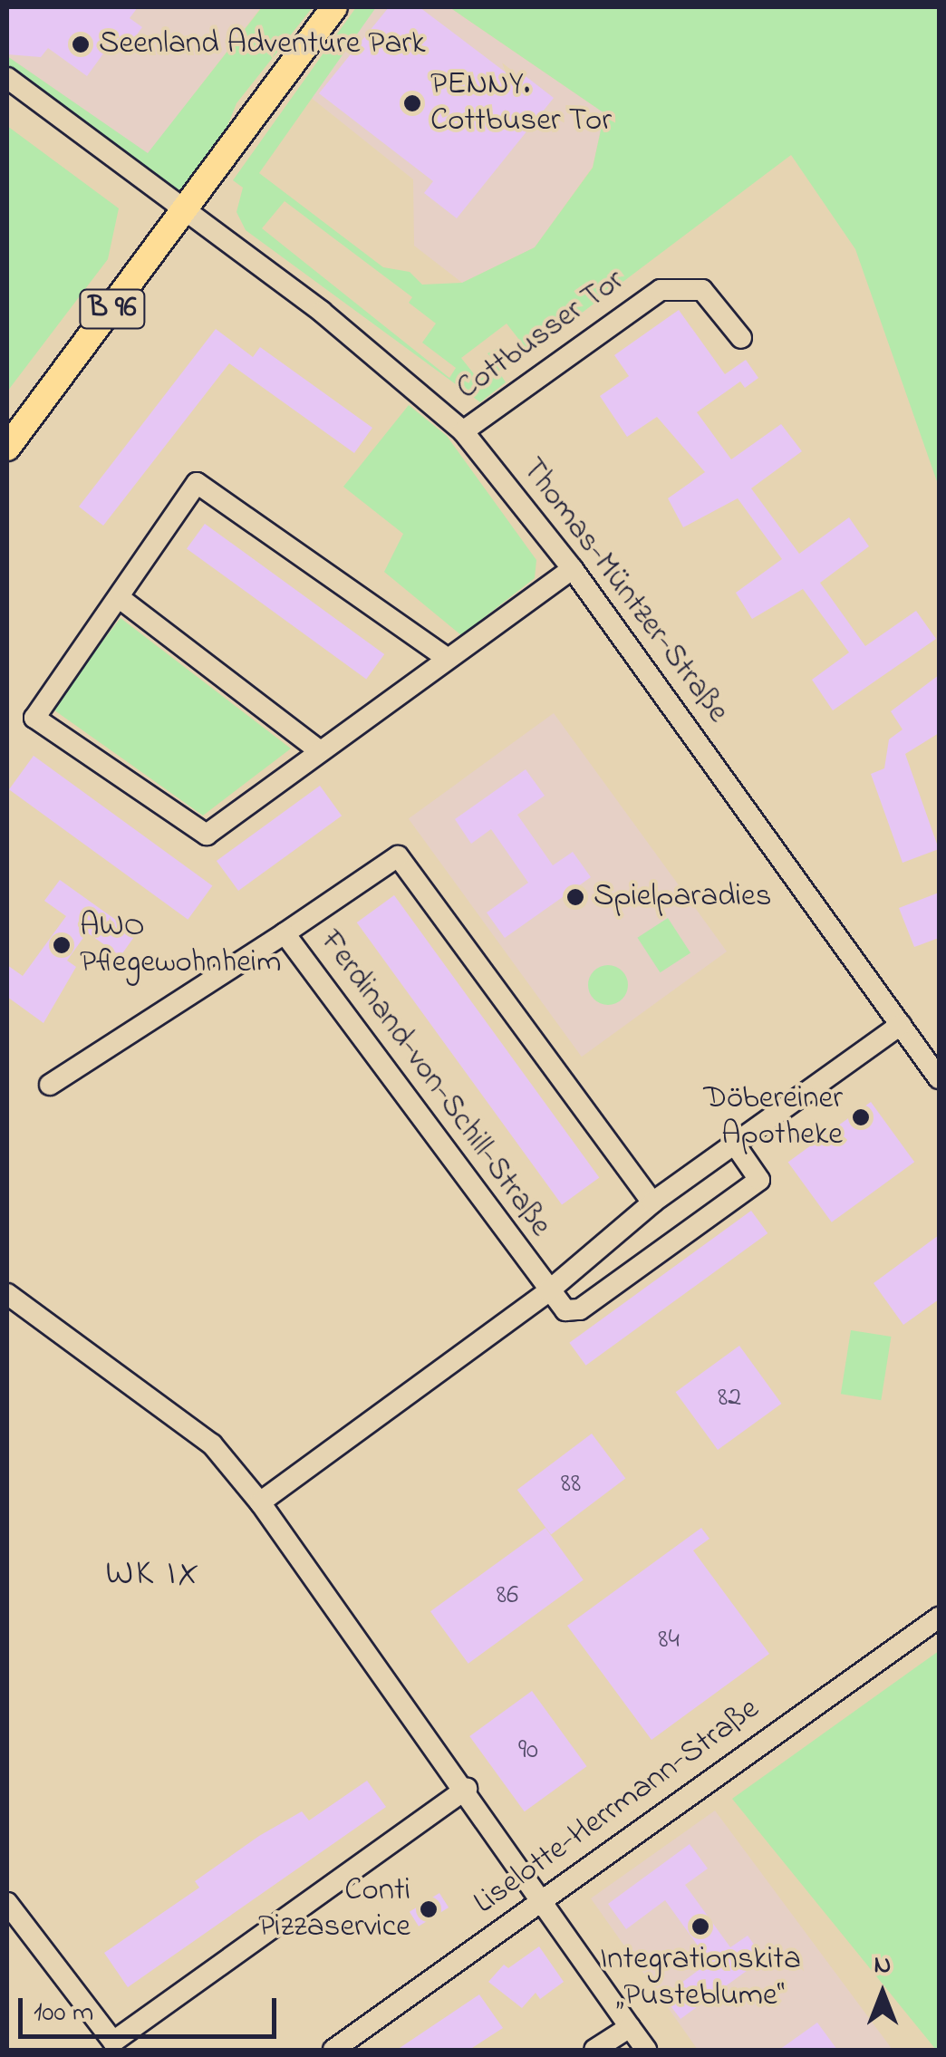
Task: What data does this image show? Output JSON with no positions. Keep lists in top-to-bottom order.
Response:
{
  "streets": {
    "main road": ["B 96"],
    "street": [
      "Cottbusser Tor",
      "Thomas-Müntzer-Straße",
      "Ferdinand-von-Schill-Straße",
      "Liselotte-Herrmann-Straße"
    ]
  },
  "crossings": [
    ["B 96", "Thomas-Müntzer-Straße"],
    ["Cottbusser Tor", "Thomas-Müntzer-Straße"],
    ["Thomas-Müntzer-Straße", "Ferdinand-von-Schill-Straße"]
  ],
  "districts": ["WK IX"],
  "places": [
    "Seenland Adventure Park",
    "PENNY. Cottbuser Tor",
    "Spielparadies",
    "AWO Pflegewohnheim",
    "Döbereiner Apotheke",
    "Conti Pizzaservice",
    "Integrationskita „Pusteblume“"
  ],
  "house_numbers": [
    "82",
    "88",
    "86",
    "84",
    "90"
  ],
  "scale_bar": "100 m",
  "north": "top"
}
